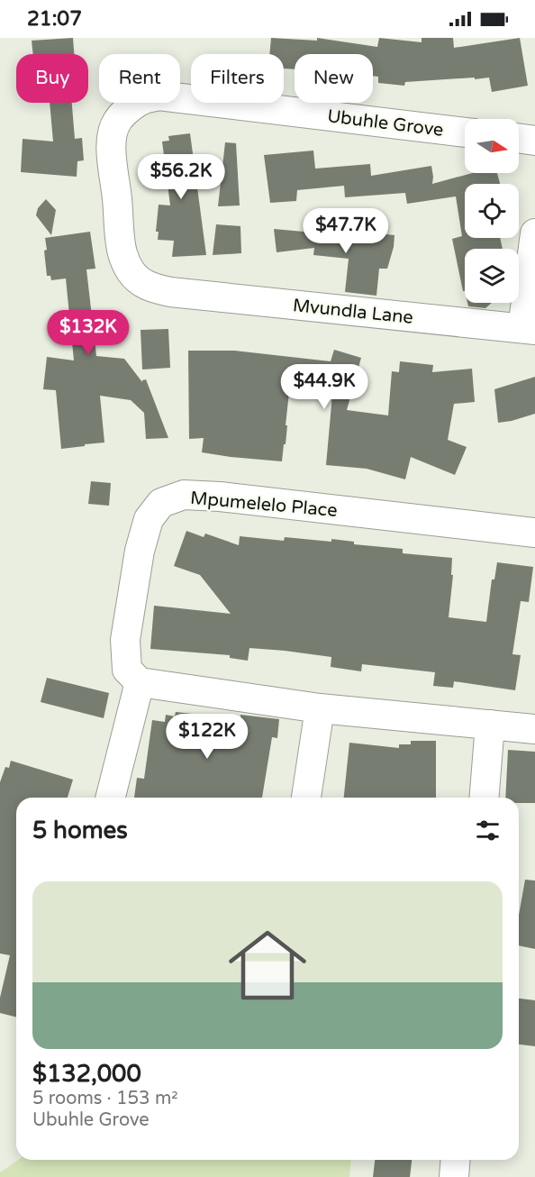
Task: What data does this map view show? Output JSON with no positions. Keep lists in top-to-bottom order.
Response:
{
  "streets": {
    "street": ["Ubuhle Grove", "Mvundla Lane", "Mpumelelo Place"]
  },
  "crossings": [
    ["Ubuhle Grove", "Mvundla Lane"]
  ],
  "north": "right",
  "page": {
    "status": "21:07",
    "chip": [
      "Buy",
      "Rent",
      "Filters",
      "New"
    ],
    "price": [
      "$56.2K",
      "$47.7K",
      "$132K",
      "$44.9K",
      "$122K"
    ],
    "heading": "5 homes",
    "list": [
      {
        "name": "$132,000",
        "note": "5 rooms · 153 m² · Ubuhle Grove"
      }
    ]
  }
}
